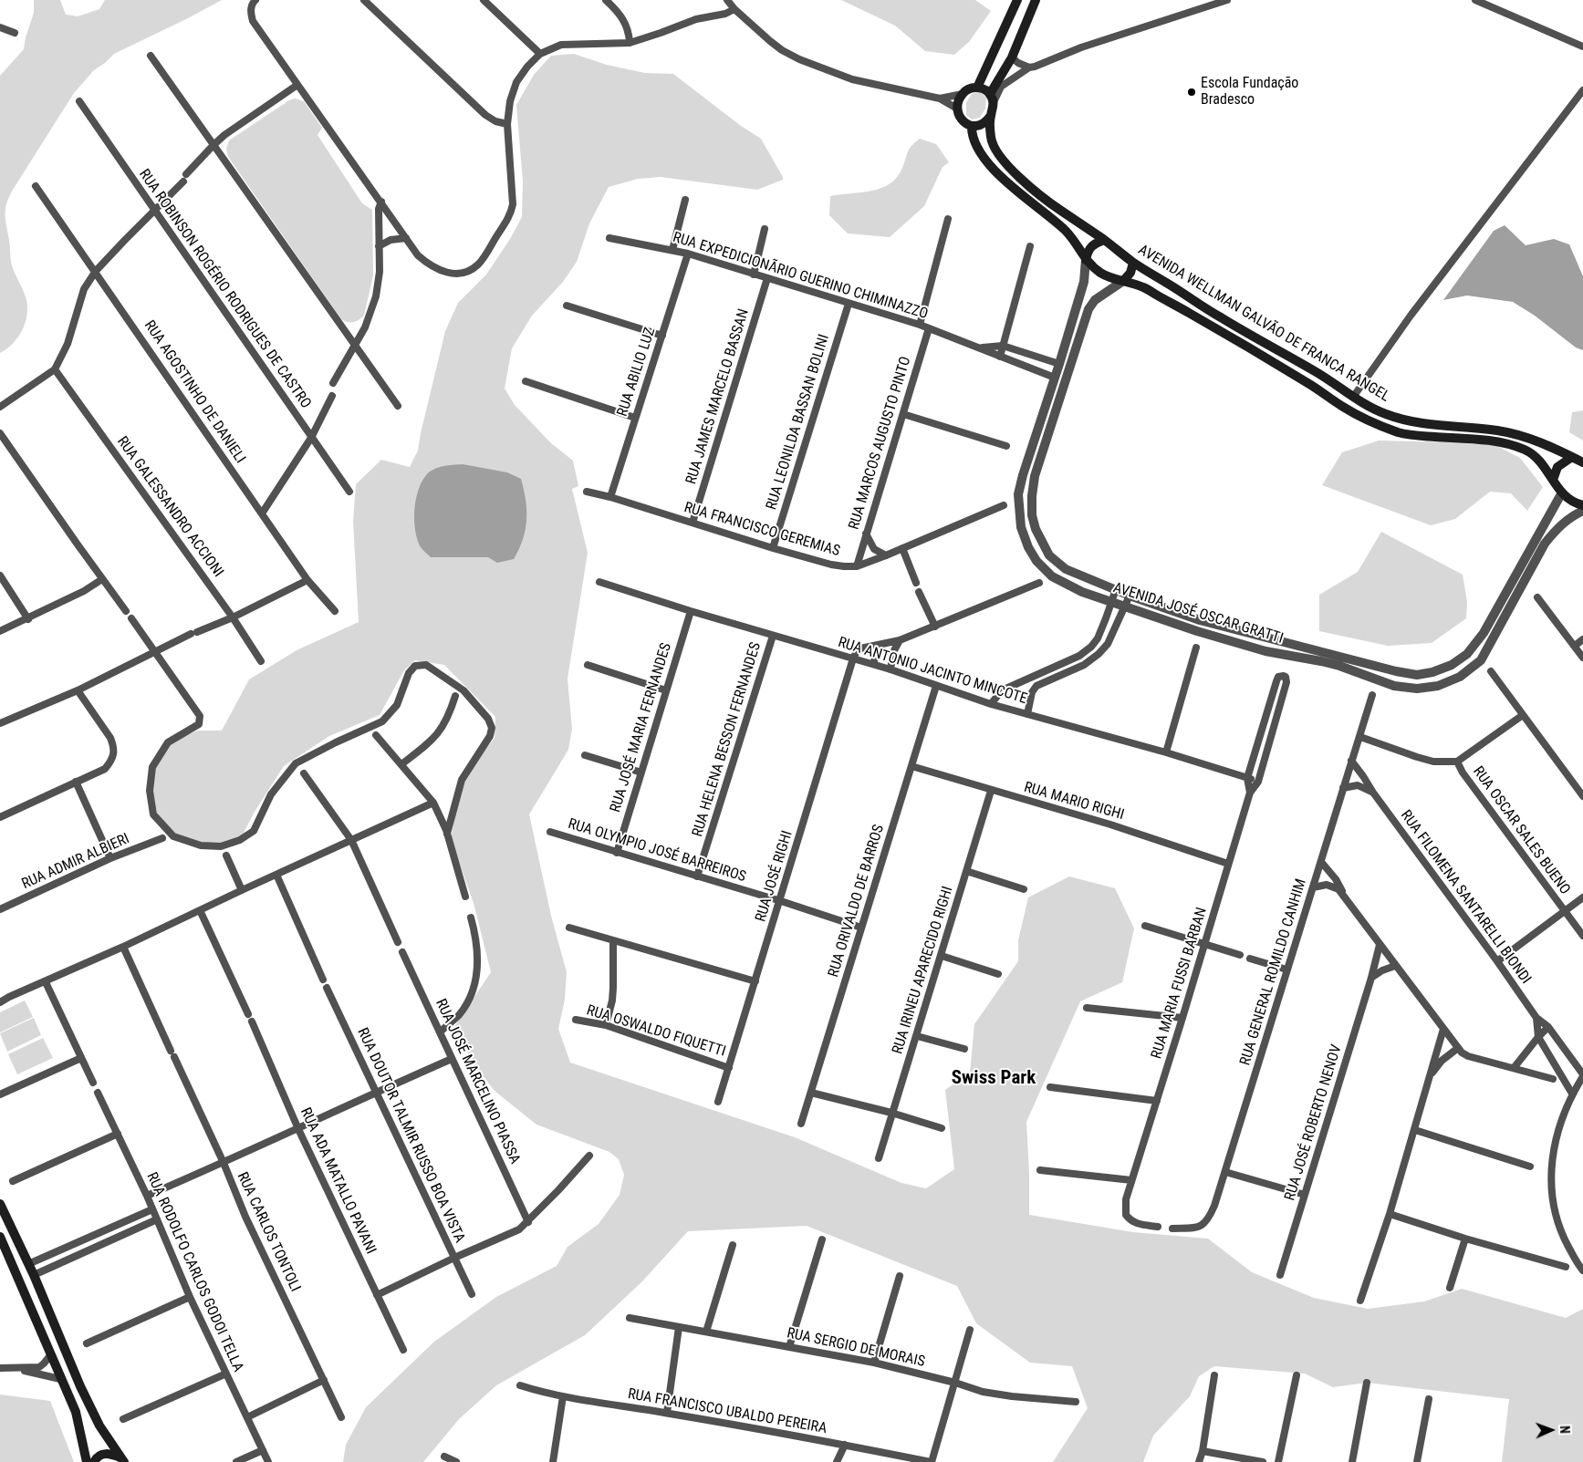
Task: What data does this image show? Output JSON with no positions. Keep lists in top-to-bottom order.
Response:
{
  "streets": {
    "main road": ["AVENIDA WELLMAN GALVÃO DE FRANCA RANGEL"],
    "street": [
      "RUA EXPEDICIONÃRIO GUERINO CHIMINAZZO",
      "RUA ROBINSON ROGÉRIO RODRIGUES DE CASTRO",
      "RUA ABILIO LUZ",
      "RUA AGOSTINHO DE DANIELI",
      "RUA JAMES MARCELO BASSAN",
      "RUA LEONILDA BASSAN BOLINI",
      "RUA MARCOS AUGUSTO PINTO",
      "RUA GALESSANDRO ACCIONI",
      "RUA FRANCISCO GEREMIAS",
      "AVENIDA JOSÉ OSCAR GRATTI",
      "RUA ANTONIO JACINTO MINCOTE",
      "RUA JOSÉ MARIA FERNANDES",
      "RUA HELENA BESSON FERNANDES",
      "RUA MARIO RIGHI",
      "RUA OSCAR SALES BUENO",
      "RUA OLYMPIO JOSÉ BARREIROS",
      "RUA ADMIR ALBIERI",
      "RUA JOSÉ RIGHI",
      "RUA FILOMENA SANTARELLI BIONDI",
      "RUA ORIVALDO DE BARROS",
      "RUA IRINEU APARECIDO RIGHI",
      "RUA GENERAL ROMILDO CANHIM",
      "RUA MARIA FUSSI BARBAN",
      "RUA OSWALDO FIQUETTI",
      "RUA JOSÉ MARCELINO PIASSA",
      "RUA JOSÉ ROBERTO NENOV",
      "RUA DOUTOR TALMIR RUSSO BOA VISTA",
      "RUA ADA MATALLO PAVANI",
      "RUA CARLOS TONTOLI",
      "RUA RODOLFO CARLOS GODOI TELLA",
      "RUA SERGIO DE MORAIS",
      "RUA FRANCISCO UBALDO PEREIRA"
    ]
  },
  "crossings": [
    ["RUA EXPEDICIONÃRIO GUERINO CHIMINAZZO", "RUA ABILIO LUZ"],
    ["RUA EXPEDICIONÃRIO GUERINO CHIMINAZZO", "RUA JAMES MARCELO BASSAN"],
    ["RUA EXPEDICIONÃRIO GUERINO CHIMINAZZO", "RUA LEONILDA BASSAN BOLINI"],
    ["RUA EXPEDICIONÃRIO GUERINO CHIMINAZZO", "RUA MARCOS AUGUSTO PINTO"],
    ["RUA EXPEDICIONÃRIO GUERINO CHIMINAZZO", "AVENIDA JOSÉ OSCAR GRATTI"],
    ["AVENIDA WELLMAN GALVÃO DE FRANCA RANGEL", "AVENIDA JOSÉ OSCAR GRATTI"],
    ["RUA ABILIO LUZ", "RUA FRANCISCO GEREMIAS"],
    ["RUA JAMES MARCELO BASSAN", "RUA FRANCISCO GEREMIAS"],
    ["RUA LEONILDA BASSAN BOLINI", "RUA FRANCISCO GEREMIAS"],
    ["RUA MARCOS AUGUSTO PINTO", "RUA FRANCISCO GEREMIAS"],
    ["RUA ANTONIO JACINTO MINCOTE", "RUA JOSÉ MARIA FERNANDES"],
    ["RUA ANTONIO JACINTO MINCOTE", "RUA HELENA BESSON FERNANDES"],
    ["RUA ANTONIO JACINTO MINCOTE", "RUA JOSÉ RIGHI"],
    ["RUA ANTONIO JACINTO MINCOTE", "RUA ORIVALDO DE BARROS"],
    ["RUA ANTONIO JACINTO MINCOTE", "RUA MARIA FUSSI BARBAN"],
    ["RUA JOSÉ MARIA FERNANDES", "RUA OLYMPIO JOSÉ BARREIROS"],
    ["RUA HELENA BESSON FERNANDES", "RUA OLYMPIO JOSÉ BARREIROS"],
    ["RUA MARIO RIGHI", "RUA ORIVALDO DE BARROS"],
    ["RUA MARIO RIGHI", "RUA IRINEU APARECIDO RIGHI"],
    ["RUA MARIO RIGHI", "RUA MARIA FUSSI BARBAN"],
    ["RUA OLYMPIO JOSÉ BARREIROS", "RUA JOSÉ RIGHI"],
    ["RUA OLYMPIO JOSÉ BARREIROS", "RUA ORIVALDO DE BARROS"],
    ["RUA JOSÉ RIGHI", "RUA OSWALDO FIQUETTI"],
    ["RUA FILOMENA SANTARELLI BIONDI", "RUA GENERAL ROMILDO CANHIM"]
  ],
  "districts": ["Swiss Park"],
  "places": ["Escola Fundação Bradesco"],
  "north": "right"
}
